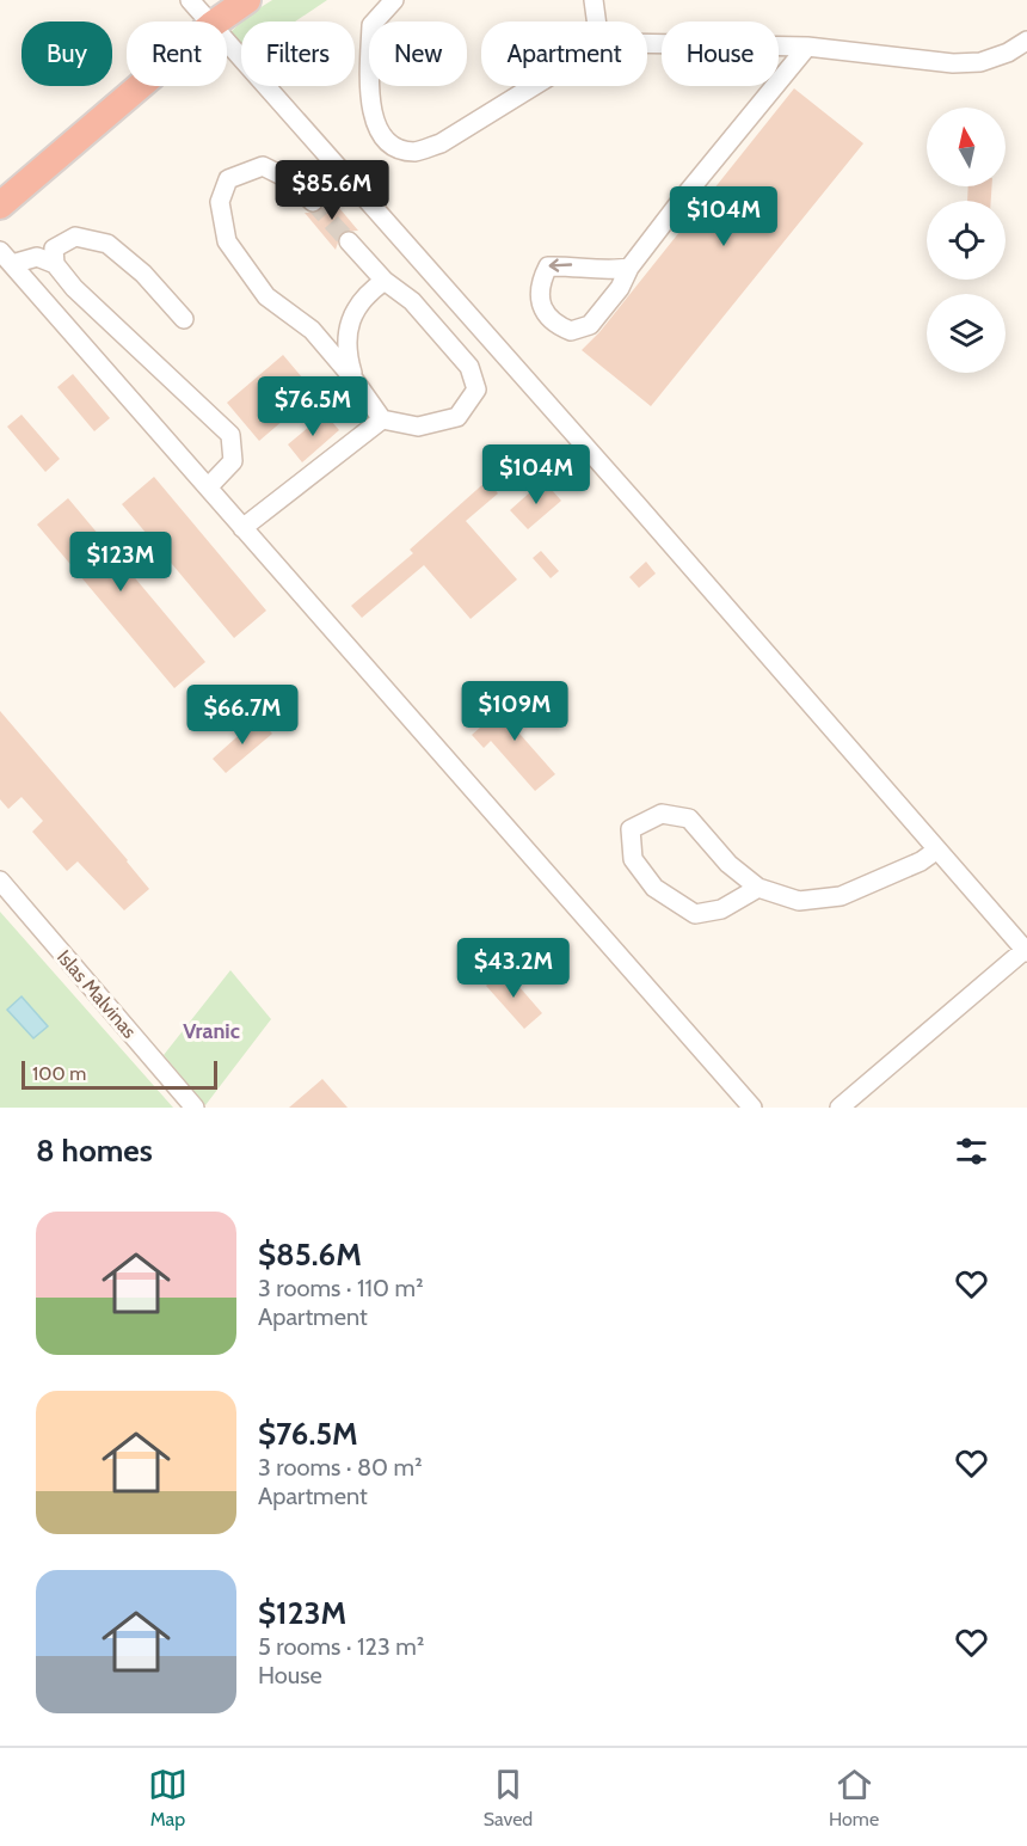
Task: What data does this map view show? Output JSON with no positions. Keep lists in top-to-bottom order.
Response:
{
  "streets": {
    "street": ["Islas Malvinas"]
  },
  "districts": ["Vranic"],
  "scale_bar": "100 m",
  "north": "top",
  "page": {
    "chip": [
      "Buy",
      "Rent",
      "Filters",
      "New",
      "Apartment",
      "House"
    ],
    "price": [
      "$85.6M",
      "$104M",
      "$76.5M",
      "$104M",
      "$123M",
      "$109M",
      "$66.7M",
      "$43.2M"
    ],
    "scale": "100 m",
    "heading": "8 homes",
    "list": [
      {
        "name": "$85.6M",
        "note": "3 rooms · 110 m² · Apartment"
      },
      {
        "name": "$76.5M",
        "note": "3 rooms · 80 m² · Apartment"
      },
      {
        "name": "$123M",
        "note": "5 rooms · 123 m² · House"
      }
    ],
    "tabs": ["Map", "Saved", "Home"]
  }
}
